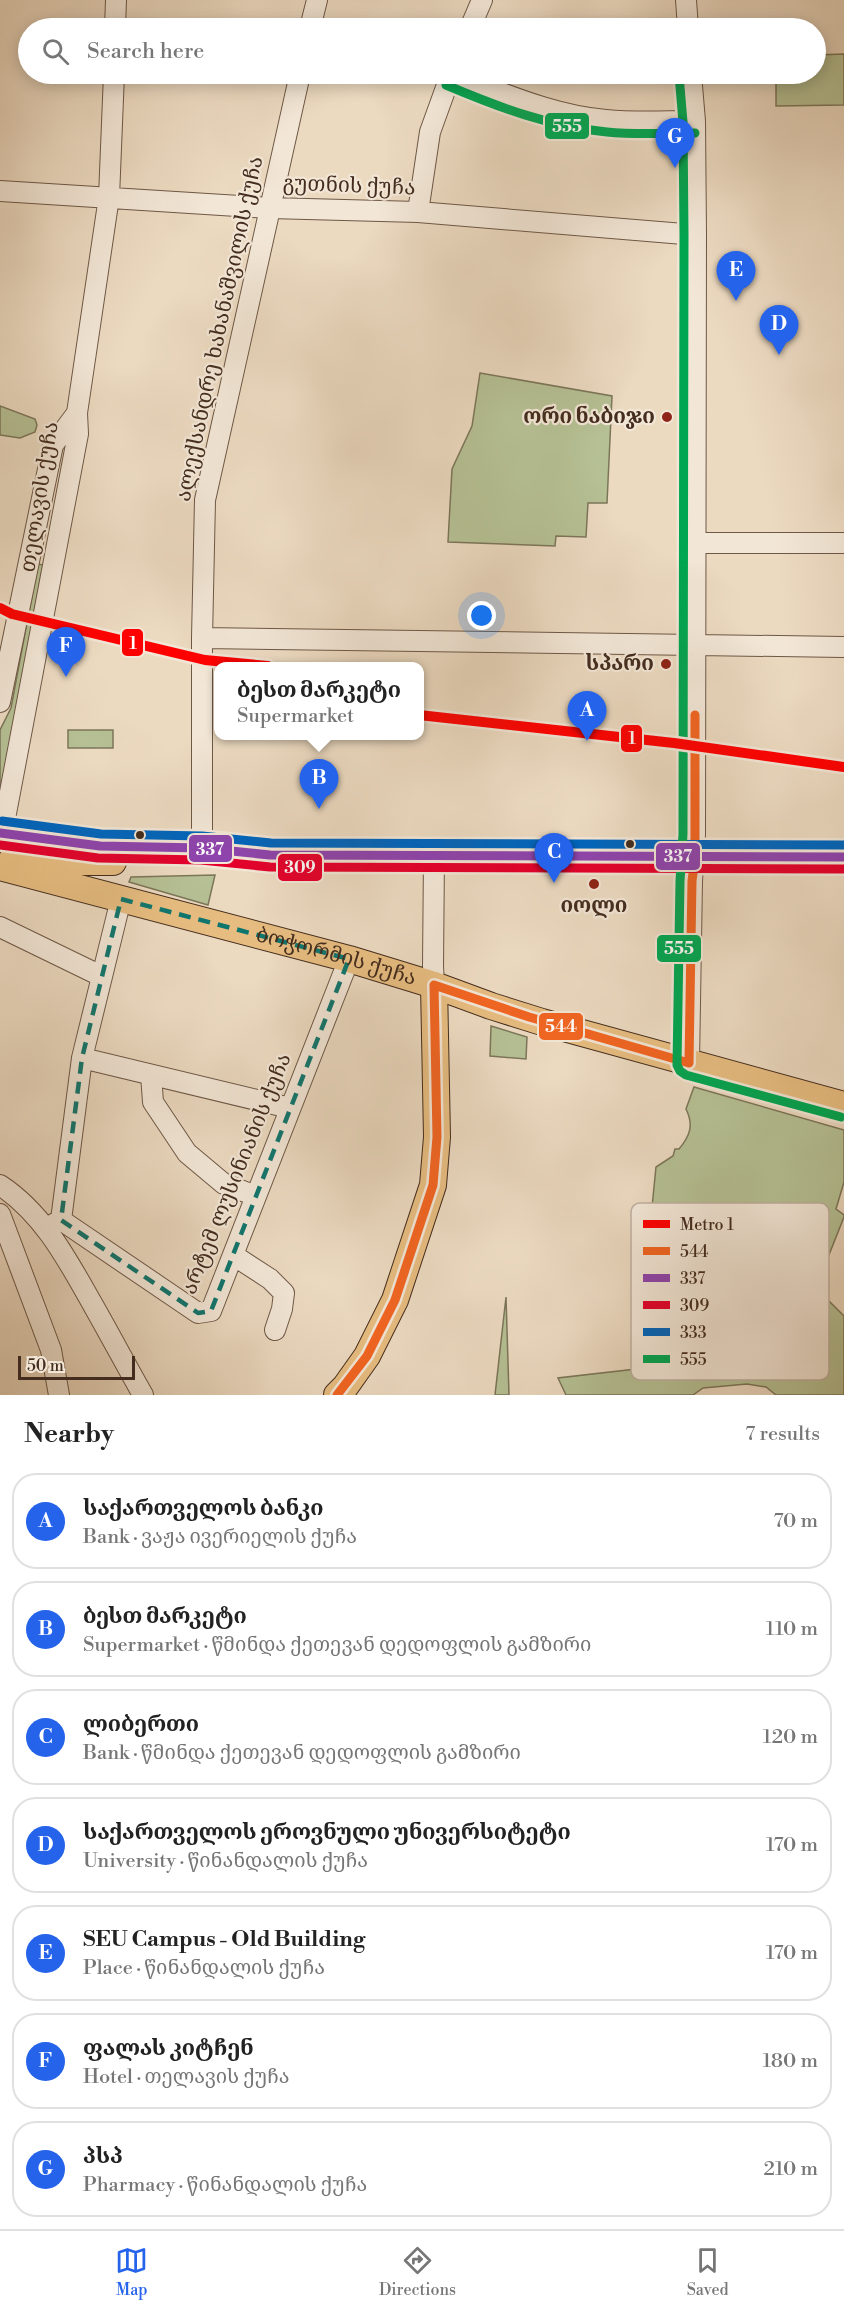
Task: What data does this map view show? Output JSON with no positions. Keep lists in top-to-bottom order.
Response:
{
  "streets": {
    "main road": ["ბოჭორმის ქუჩა"],
    "street": [
      "გუთნის ქუჩა",
      "ალექსანდრე ხახანაშვილის ქუჩა",
      "თელავის ქუჩა",
      "არტემ ლუსინიანის ქუჩა"
    ]
  },
  "crossings": [
    ["გუთნის ქუჩა", "ალექსანდრე ხახანაშვილის ქუჩა"],
    ["გუთნის ქუჩა", "თელავის ქუჩა"],
    ["ბოჭორმის ქუჩა", "არტემ ლუსინიანის ქუჩა"]
  ],
  "places": ["ორი ნაბიჯი", "სპარი", "იოლი"],
  "lines": [
    "transit line 555",
    "metro line 1",
    "transit line 544",
    "transit line 333",
    "transit line 337",
    "transit line 309"
  ],
  "legend": [
    "Metro 1",
    "544",
    "337",
    "309",
    "333",
    "555"
  ],
  "scale_bar": "50 m",
  "page": {
    "search": "Search here",
    "pins": [
      "G",
      "E",
      "D",
      "F",
      "A",
      "B",
      "C"
    ],
    "popup": ["ბესთ მარკეტი", "Supermarket"],
    "scale": "50 m",
    "heading": ["Nearby", "7 results"],
    "list": [
      {
        "mark": "A",
        "name": "საქართველოს ბანკი",
        "note": "Bank · ვაჟა ივერიელის ქუჩა",
        "value": "70 m"
      },
      {
        "mark": "B",
        "name": "ბესთ მარკეტი",
        "note": "Supermarket · წმინდა ქეთევან დედოფლის გამზირი",
        "value": "110 m"
      },
      {
        "mark": "C",
        "name": "ლიბერთი",
        "note": "Bank · წმინდა ქეთევან დედოფლის გამზირი",
        "value": "120 m"
      },
      {
        "mark": "D",
        "name": "საქართველოს ეროვნული უნივერსიტეტი",
        "note": "University · წინანდალის ქუჩა",
        "value": "170 m"
      },
      {
        "mark": "E",
        "name": "SEU Campus - Old Building",
        "note": "Place · წინანდალის ქუჩა",
        "value": "170 m"
      },
      {
        "mark": "F",
        "name": "ფალას კიტჩენ",
        "note": "Hotel · თელავის ქუჩა",
        "value": "180 m"
      },
      {
        "mark": "G",
        "name": "პსპ",
        "note": "Pharmacy · წინანდალის ქუჩა",
        "value": "210 m"
      }
    ],
    "nav": ["Map", "Directions", "Saved"]
  }
}
